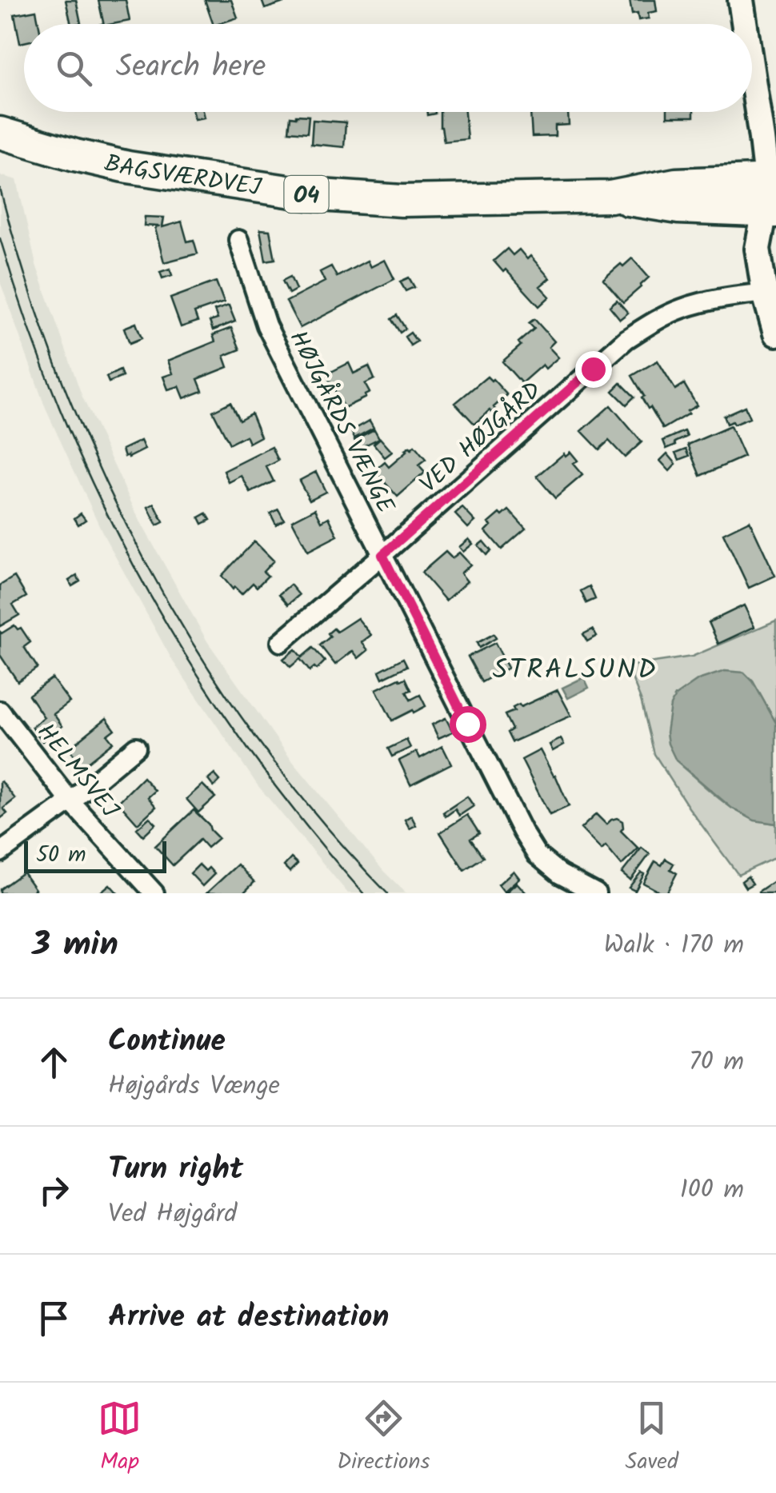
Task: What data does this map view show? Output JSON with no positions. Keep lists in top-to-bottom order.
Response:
{
  "streets": {
    "main road": ["BAGSVÆRDVEJ", "O4"],
    "street": ["HØJGÅRDS VÆNGE", "VED HØJGÅRD", "HELMSVEJ"]
  },
  "crossings": [
    ["HØJGÅRDS VÆNGE", "VED HØJGÅRD"]
  ],
  "districts": ["STRALSUND"],
  "scale_bar": "50 m",
  "page": {
    "search": "Search here",
    "scale": "50 m",
    "heading": ["3 min", "Walk · 170 m"],
    "list": [
      ["Continue", "Højgårds Vænge", "70 m"],
      ["Turn right", "Ved Højgård", "100 m"],
      "Arrive at destination"
    ],
    "nav": ["Map", "Directions", "Saved"]
  }
}
